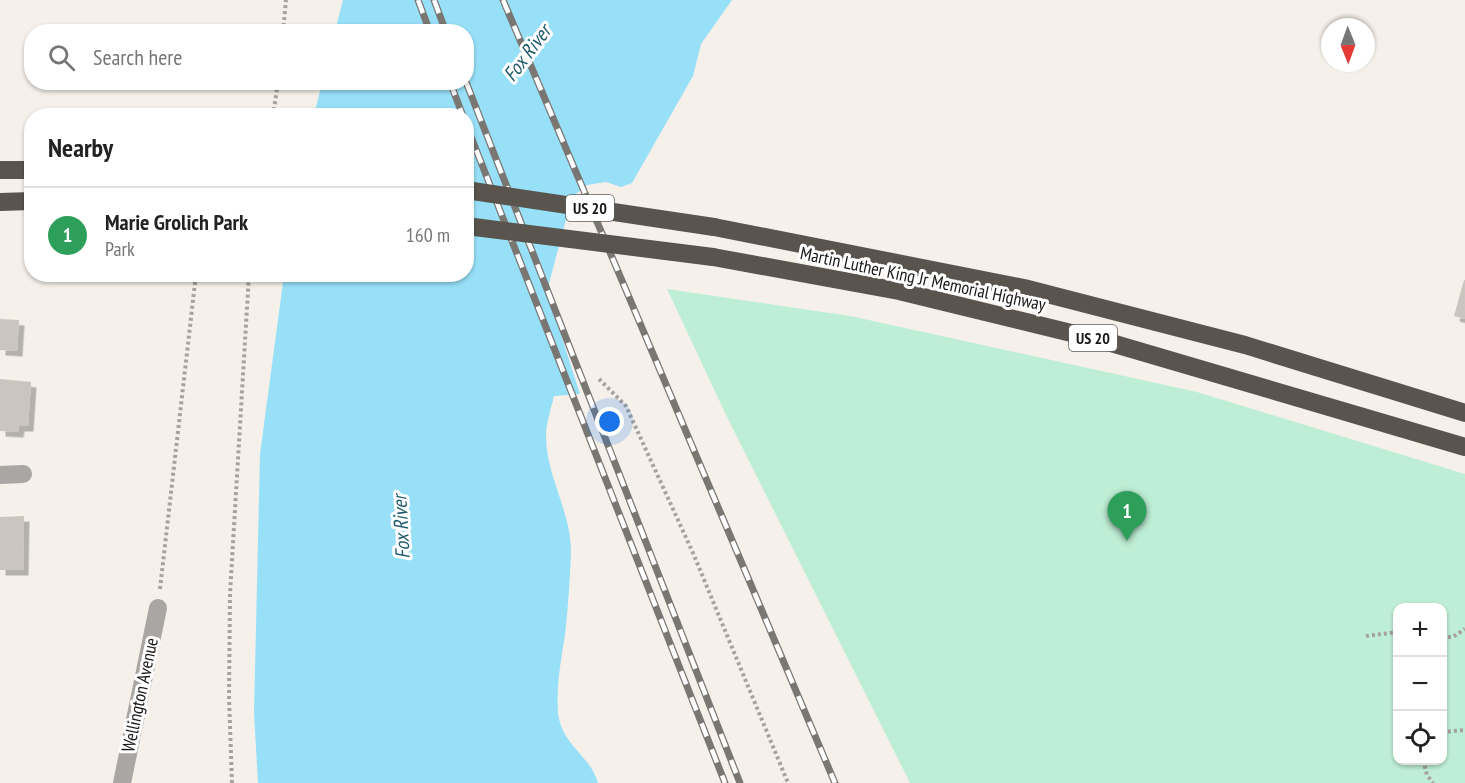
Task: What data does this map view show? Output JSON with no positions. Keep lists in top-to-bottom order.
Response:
{
  "streets": {
    "highway": ["US 20", "Martin Luther King Jr Memorial Highway"],
    "street": ["Wellington Avenue"]
  },
  "water": ["Fox River"],
  "north": "bottom",
  "page": {
    "search": "Search here",
    "heading": "Nearby",
    "list": [
      {
        "mark": "1",
        "name": "Marie Grolich Park",
        "note": "Park",
        "value": "160 m"
      }
    ],
    "pins": "1",
    "map_buttons": ["+", "−"]
  }
}
